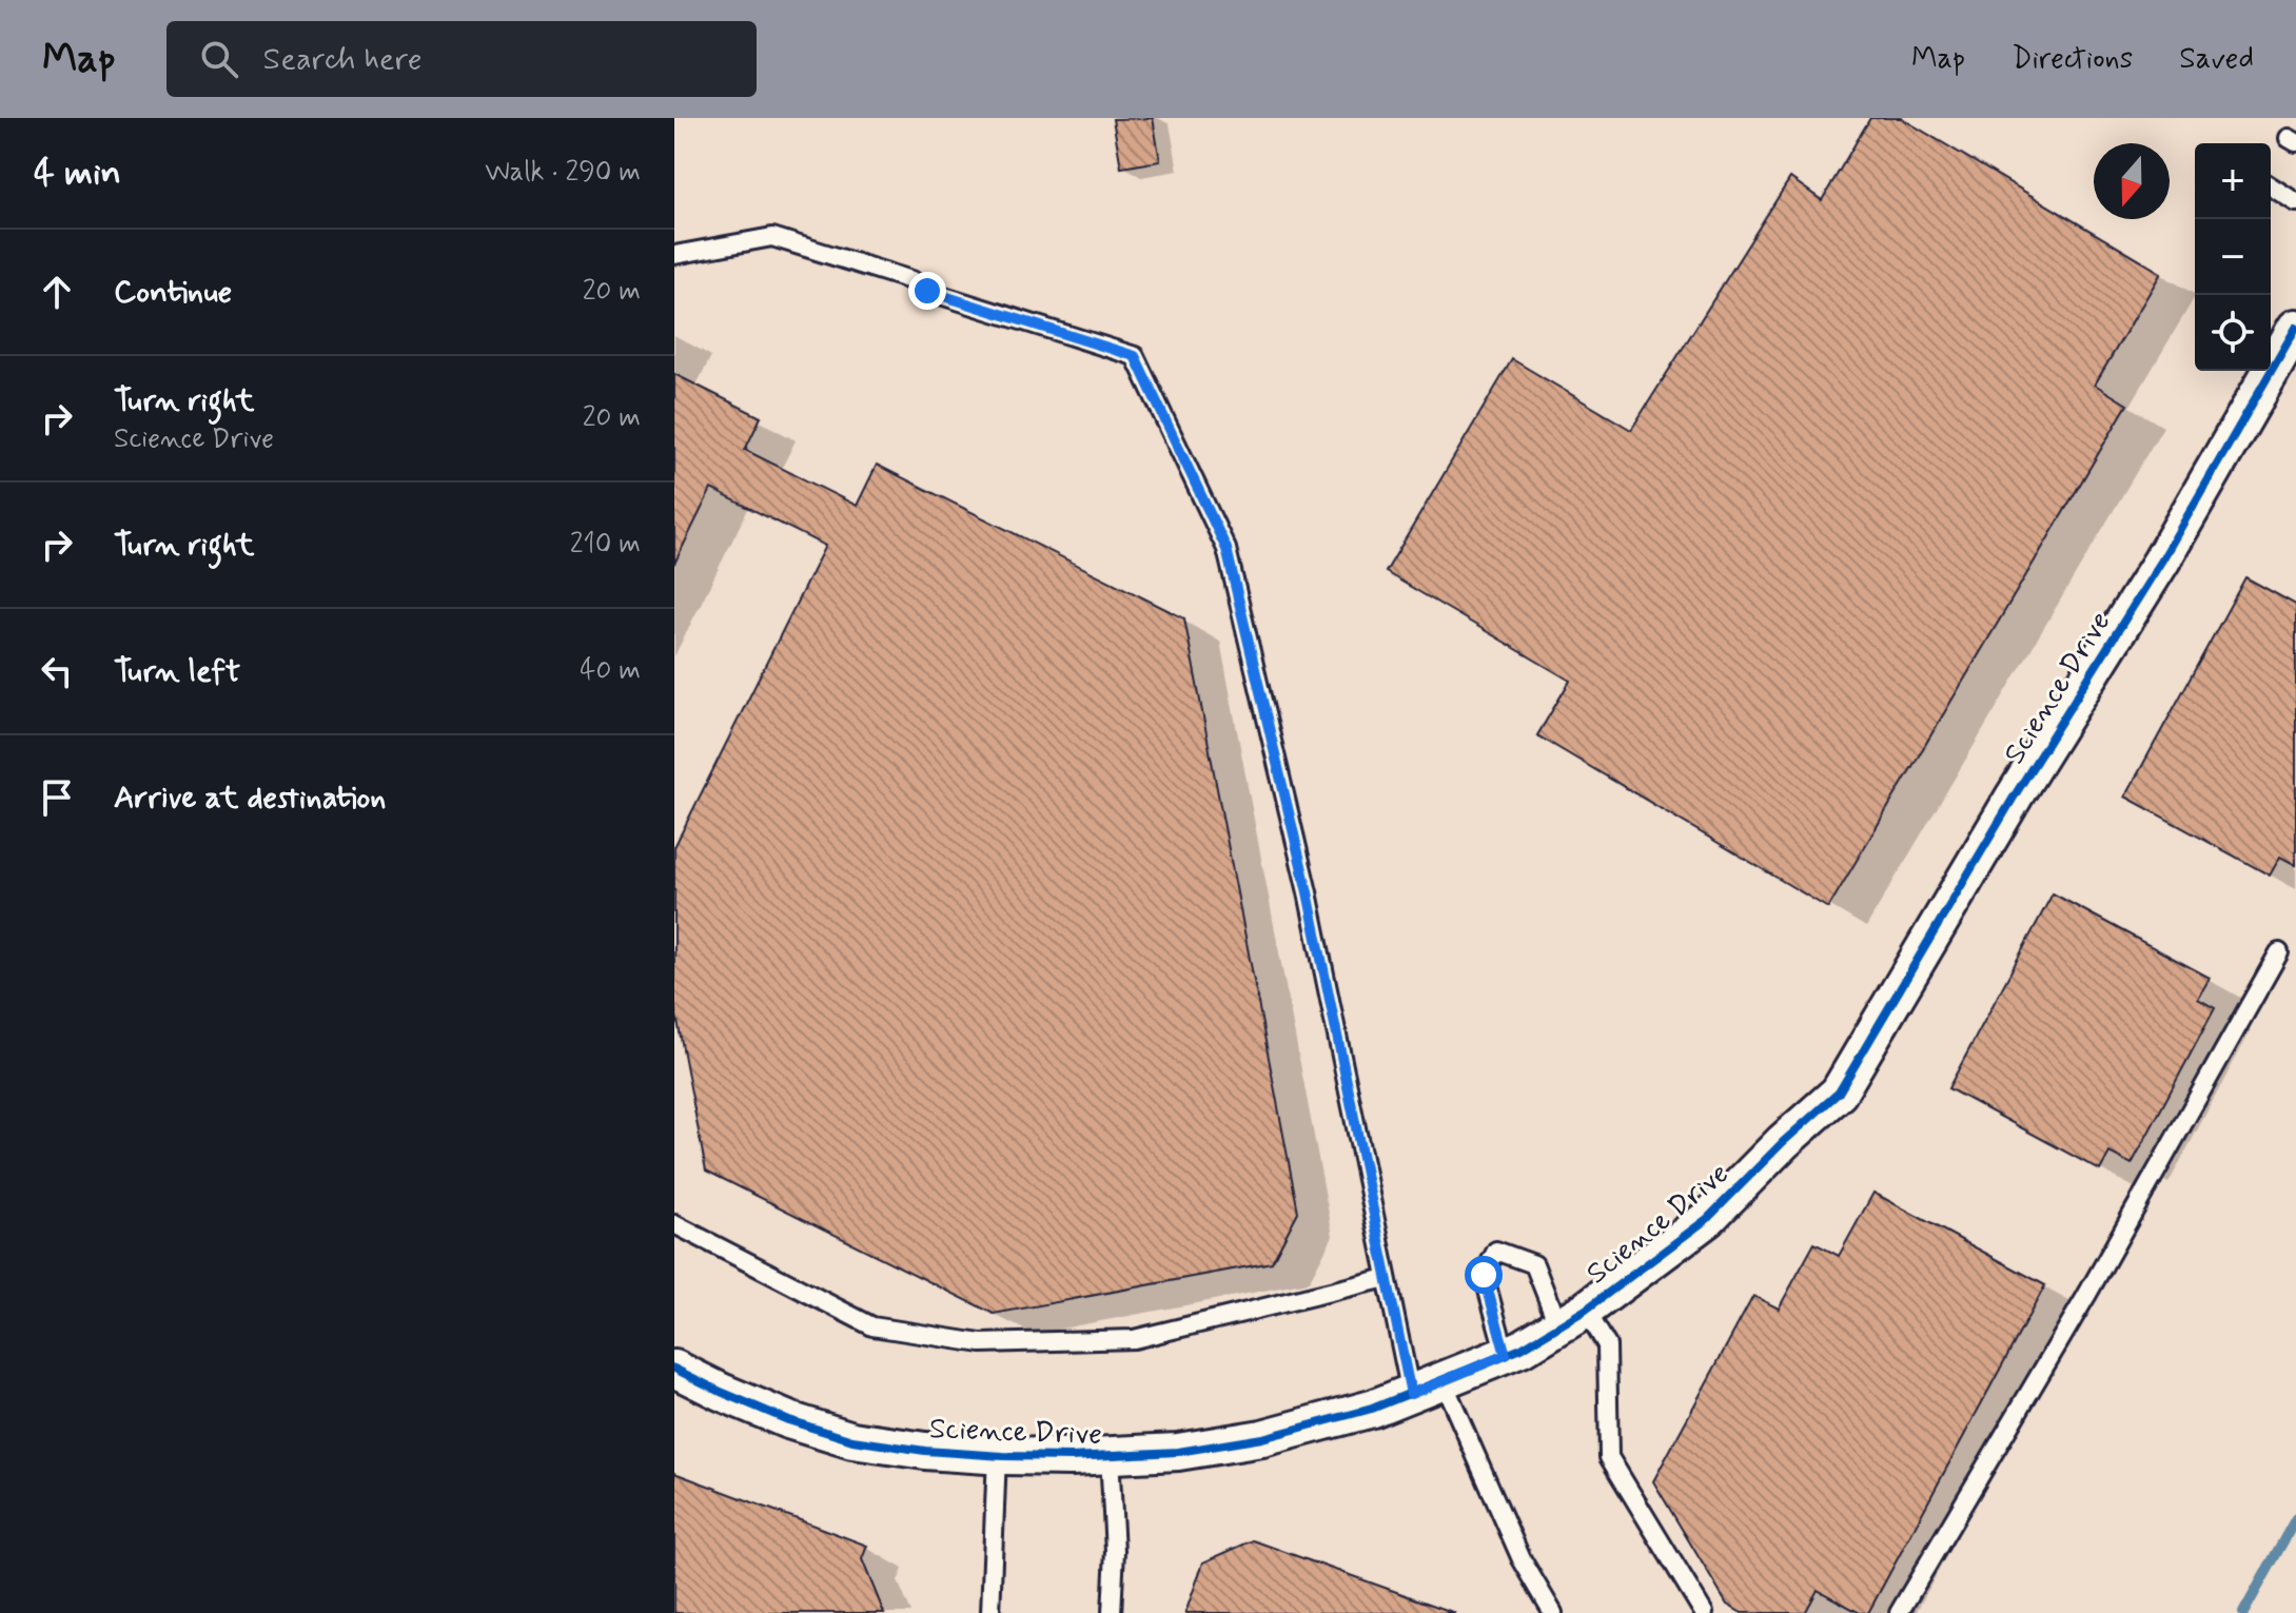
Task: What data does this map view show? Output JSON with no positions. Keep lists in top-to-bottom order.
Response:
{
  "streets": {
    "street": ["Science Drive"]
  },
  "north": "bottom",
  "page": {
    "header": "Map",
    "search": "Search here",
    "nav": ["Map", "Directions", "Saved"],
    "heading": ["4 min", "Walk · 290 m"],
    "map_buttons": ["+", "−"],
    "list": [
      ["Continue", "20 m"],
      ["Turn right", "Science Drive", "20 m"],
      ["Turn right", "210 m"],
      ["Turn left", "40 m"],
      "Arrive at destination"
    ]
  }
}
